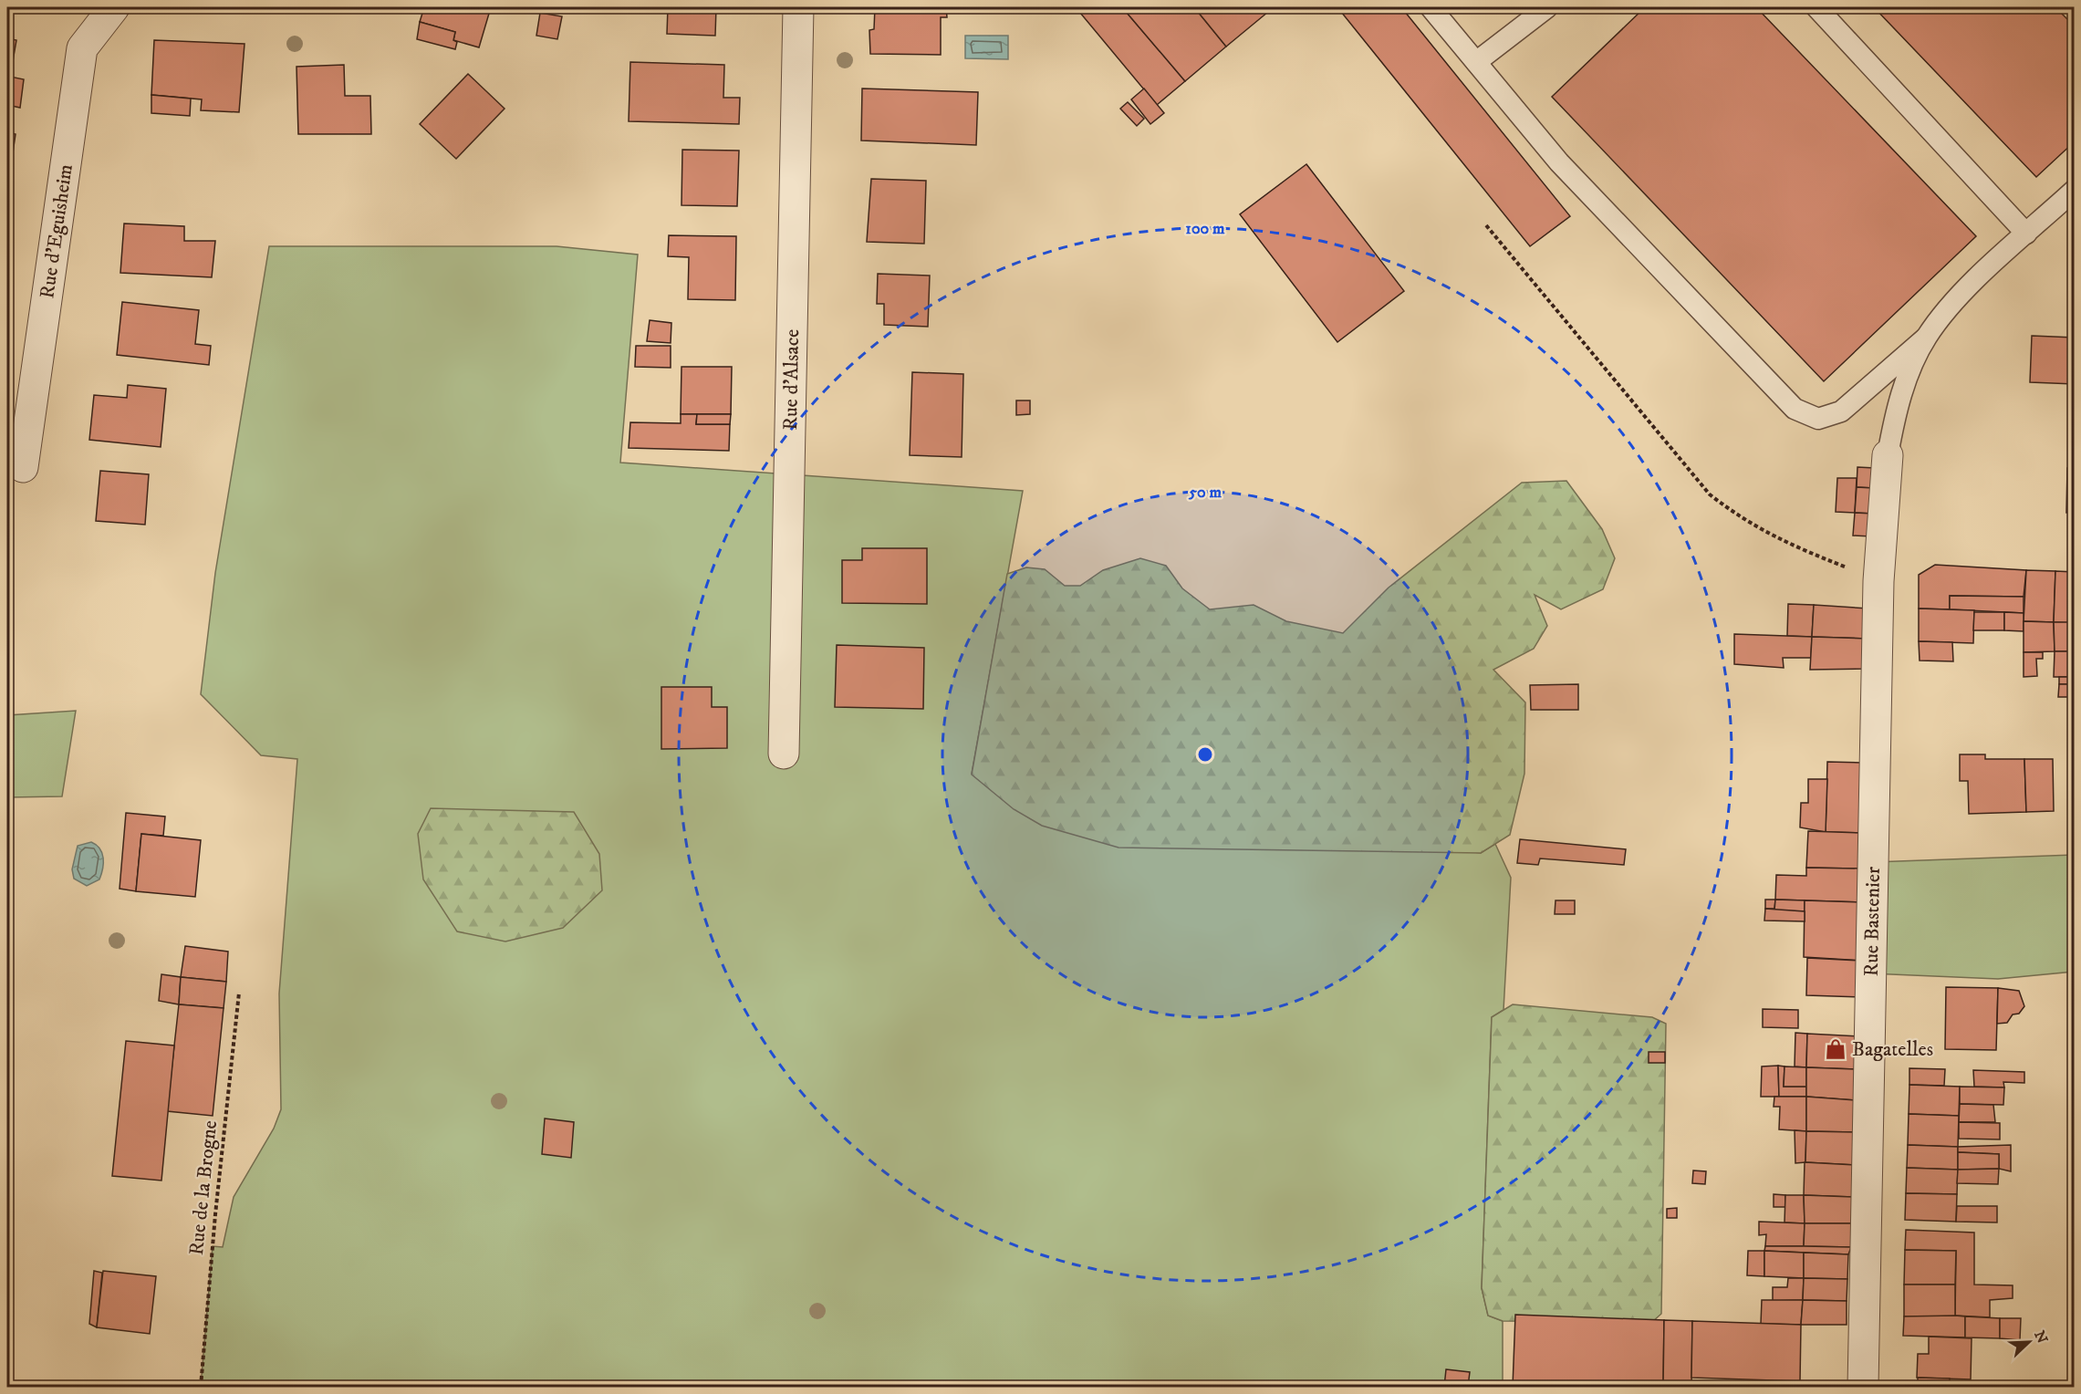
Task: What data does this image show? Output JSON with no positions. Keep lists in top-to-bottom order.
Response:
{
  "streets": {
    "street": ["Rue d'Eguisheim", "Rue d'Alsace", "Rue Bastenier"],
    "path": ["Rue de la Brogne"]
  },
  "places": {
    "shop": ["Bagatelles"]
  },
  "north": "top right",
  "rings": ["100 m", "50 m"]
}
